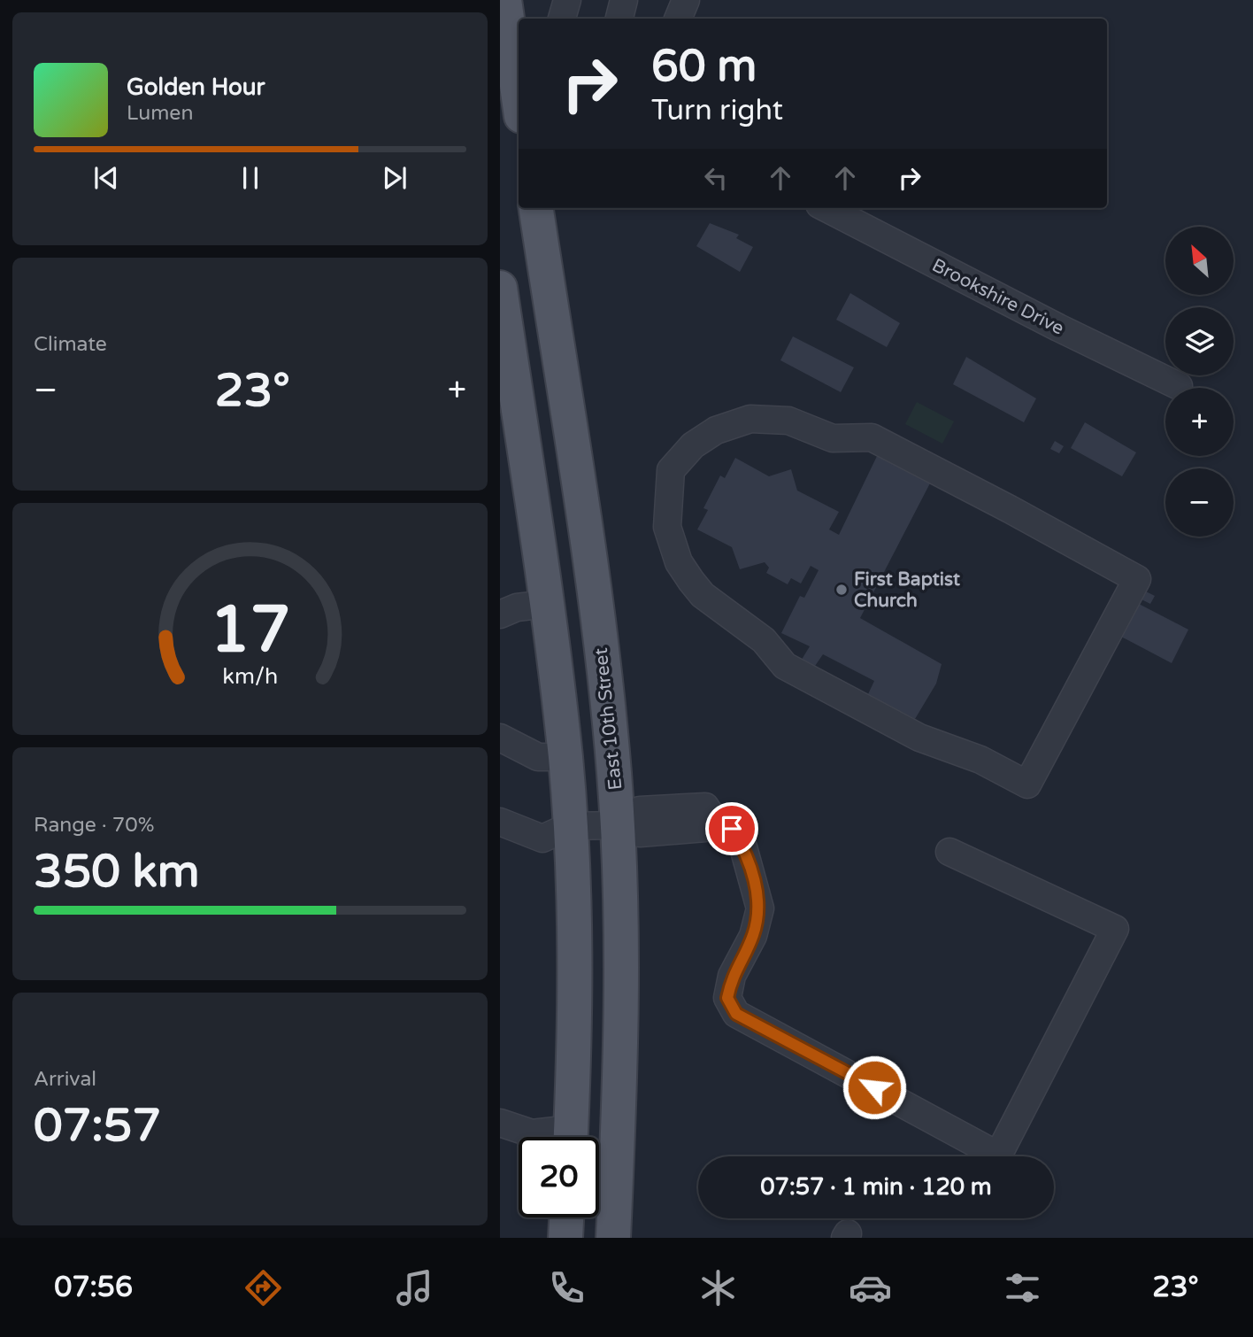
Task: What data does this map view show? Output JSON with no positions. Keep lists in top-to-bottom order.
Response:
{
  "streets": {
    "main road": ["East 10th Street"],
    "street": ["Brookshire Drive"]
  },
  "places": ["First Baptist Church"],
  "north": "top left",
  "page": {
    "turn": ["60 m", "Turn right"],
    "song": ["Golden Hour", "Lumen"],
    "map_buttons": ["+", "−"],
    "tile": [
      "Climate",
      ["Range · 70%", "350 km"],
      ["Arrival", "07:57"]
    ],
    "heat": ["−", "23°", "+"],
    "limit": "20",
    "trip": "07:57 · 1 min · 120 m",
    "tabs": ["07:56", "23°"],
    "gauge": ["17", "km/h"]
  }
}
